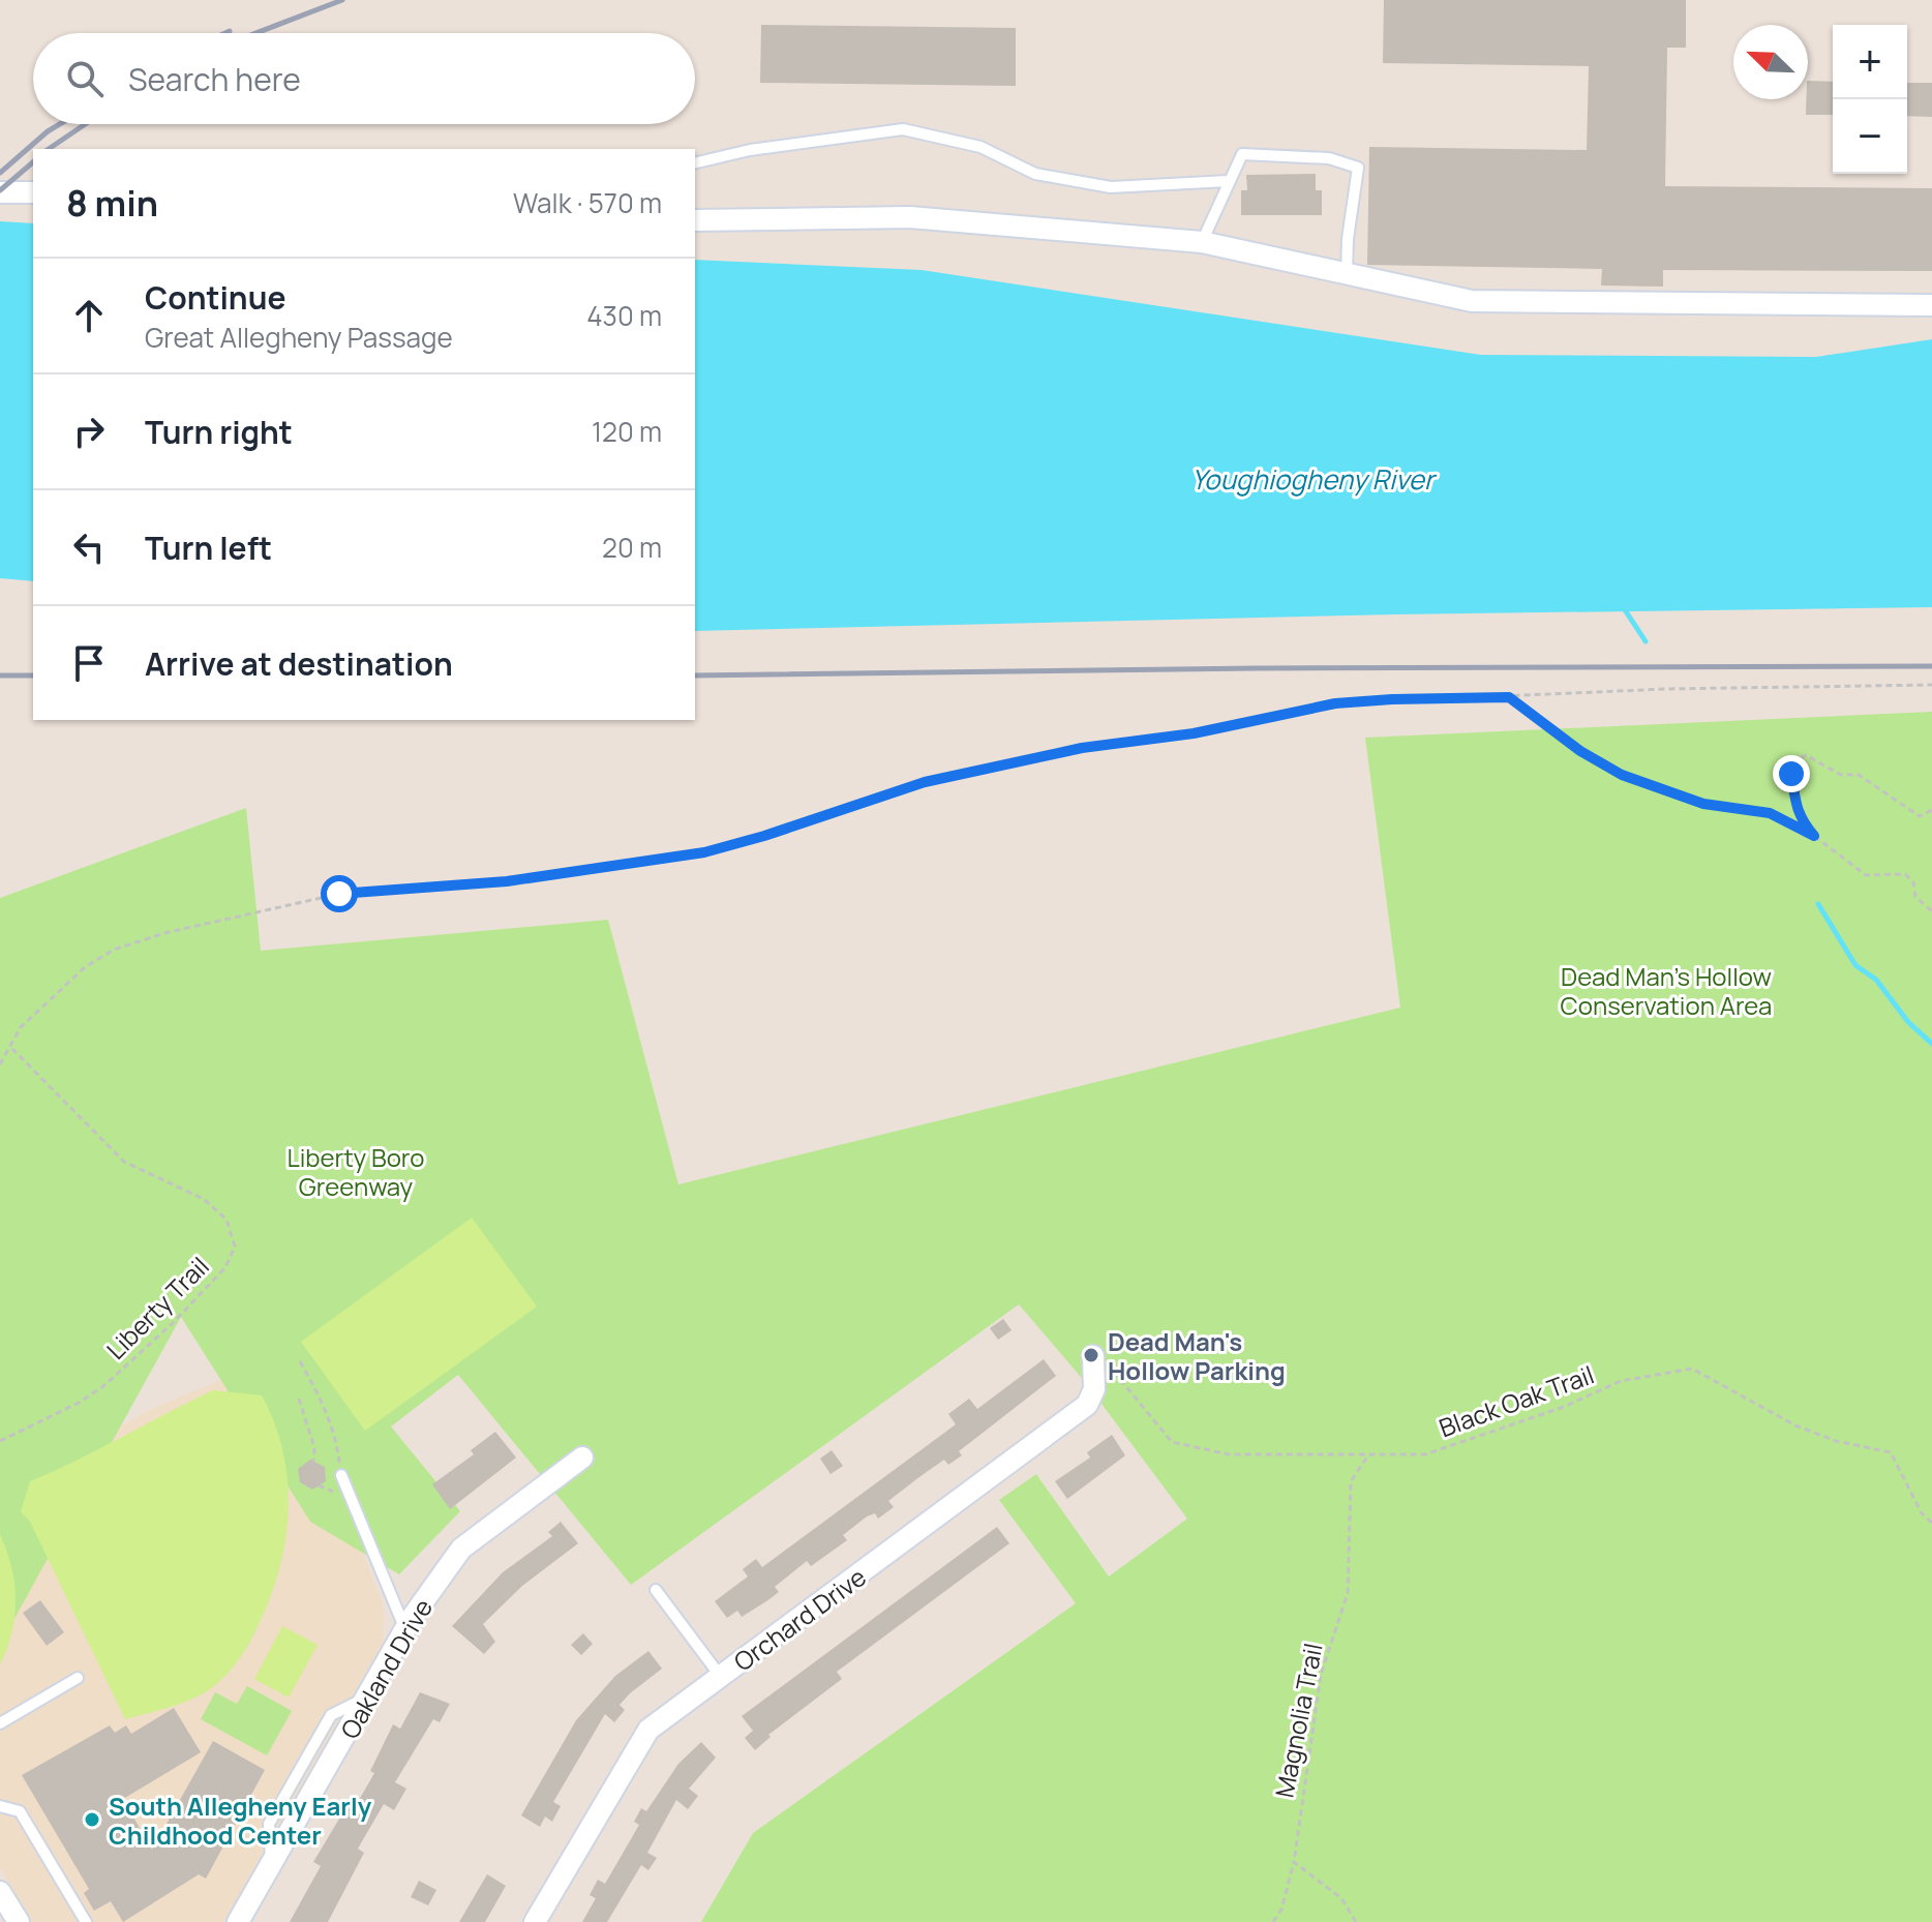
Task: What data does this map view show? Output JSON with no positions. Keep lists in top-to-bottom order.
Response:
{
  "streets": {
    "street": ["Orchard Drive", "Oakland Drive"],
    "path": ["Liberty Trail", "Black Oak Trail", "Magnolia Trail"]
  },
  "crossings": [
    ["Black Oak Trail", "Orchard Drive"],
    ["Black Oak Trail", "Magnolia Trail"]
  ],
  "water": ["Youghiogheny River"],
  "parks": ["Dead Man's Hollow Conservation Area", "Liberty Boro Greenway"],
  "places": ["Dead Man's Hollow Parking", "South Allegheny Early Childhood Center"],
  "north": "top left",
  "page": {
    "map_buttons": ["+", "−"],
    "search": "Search here",
    "heading": ["8 min", "Walk · 570 m"],
    "list": [
      ["Continue", "Great Allegheny Passage", "430 m"],
      ["Turn right", "120 m"],
      ["Turn left", "20 m"],
      "Arrive at destination"
    ]
  }
}
